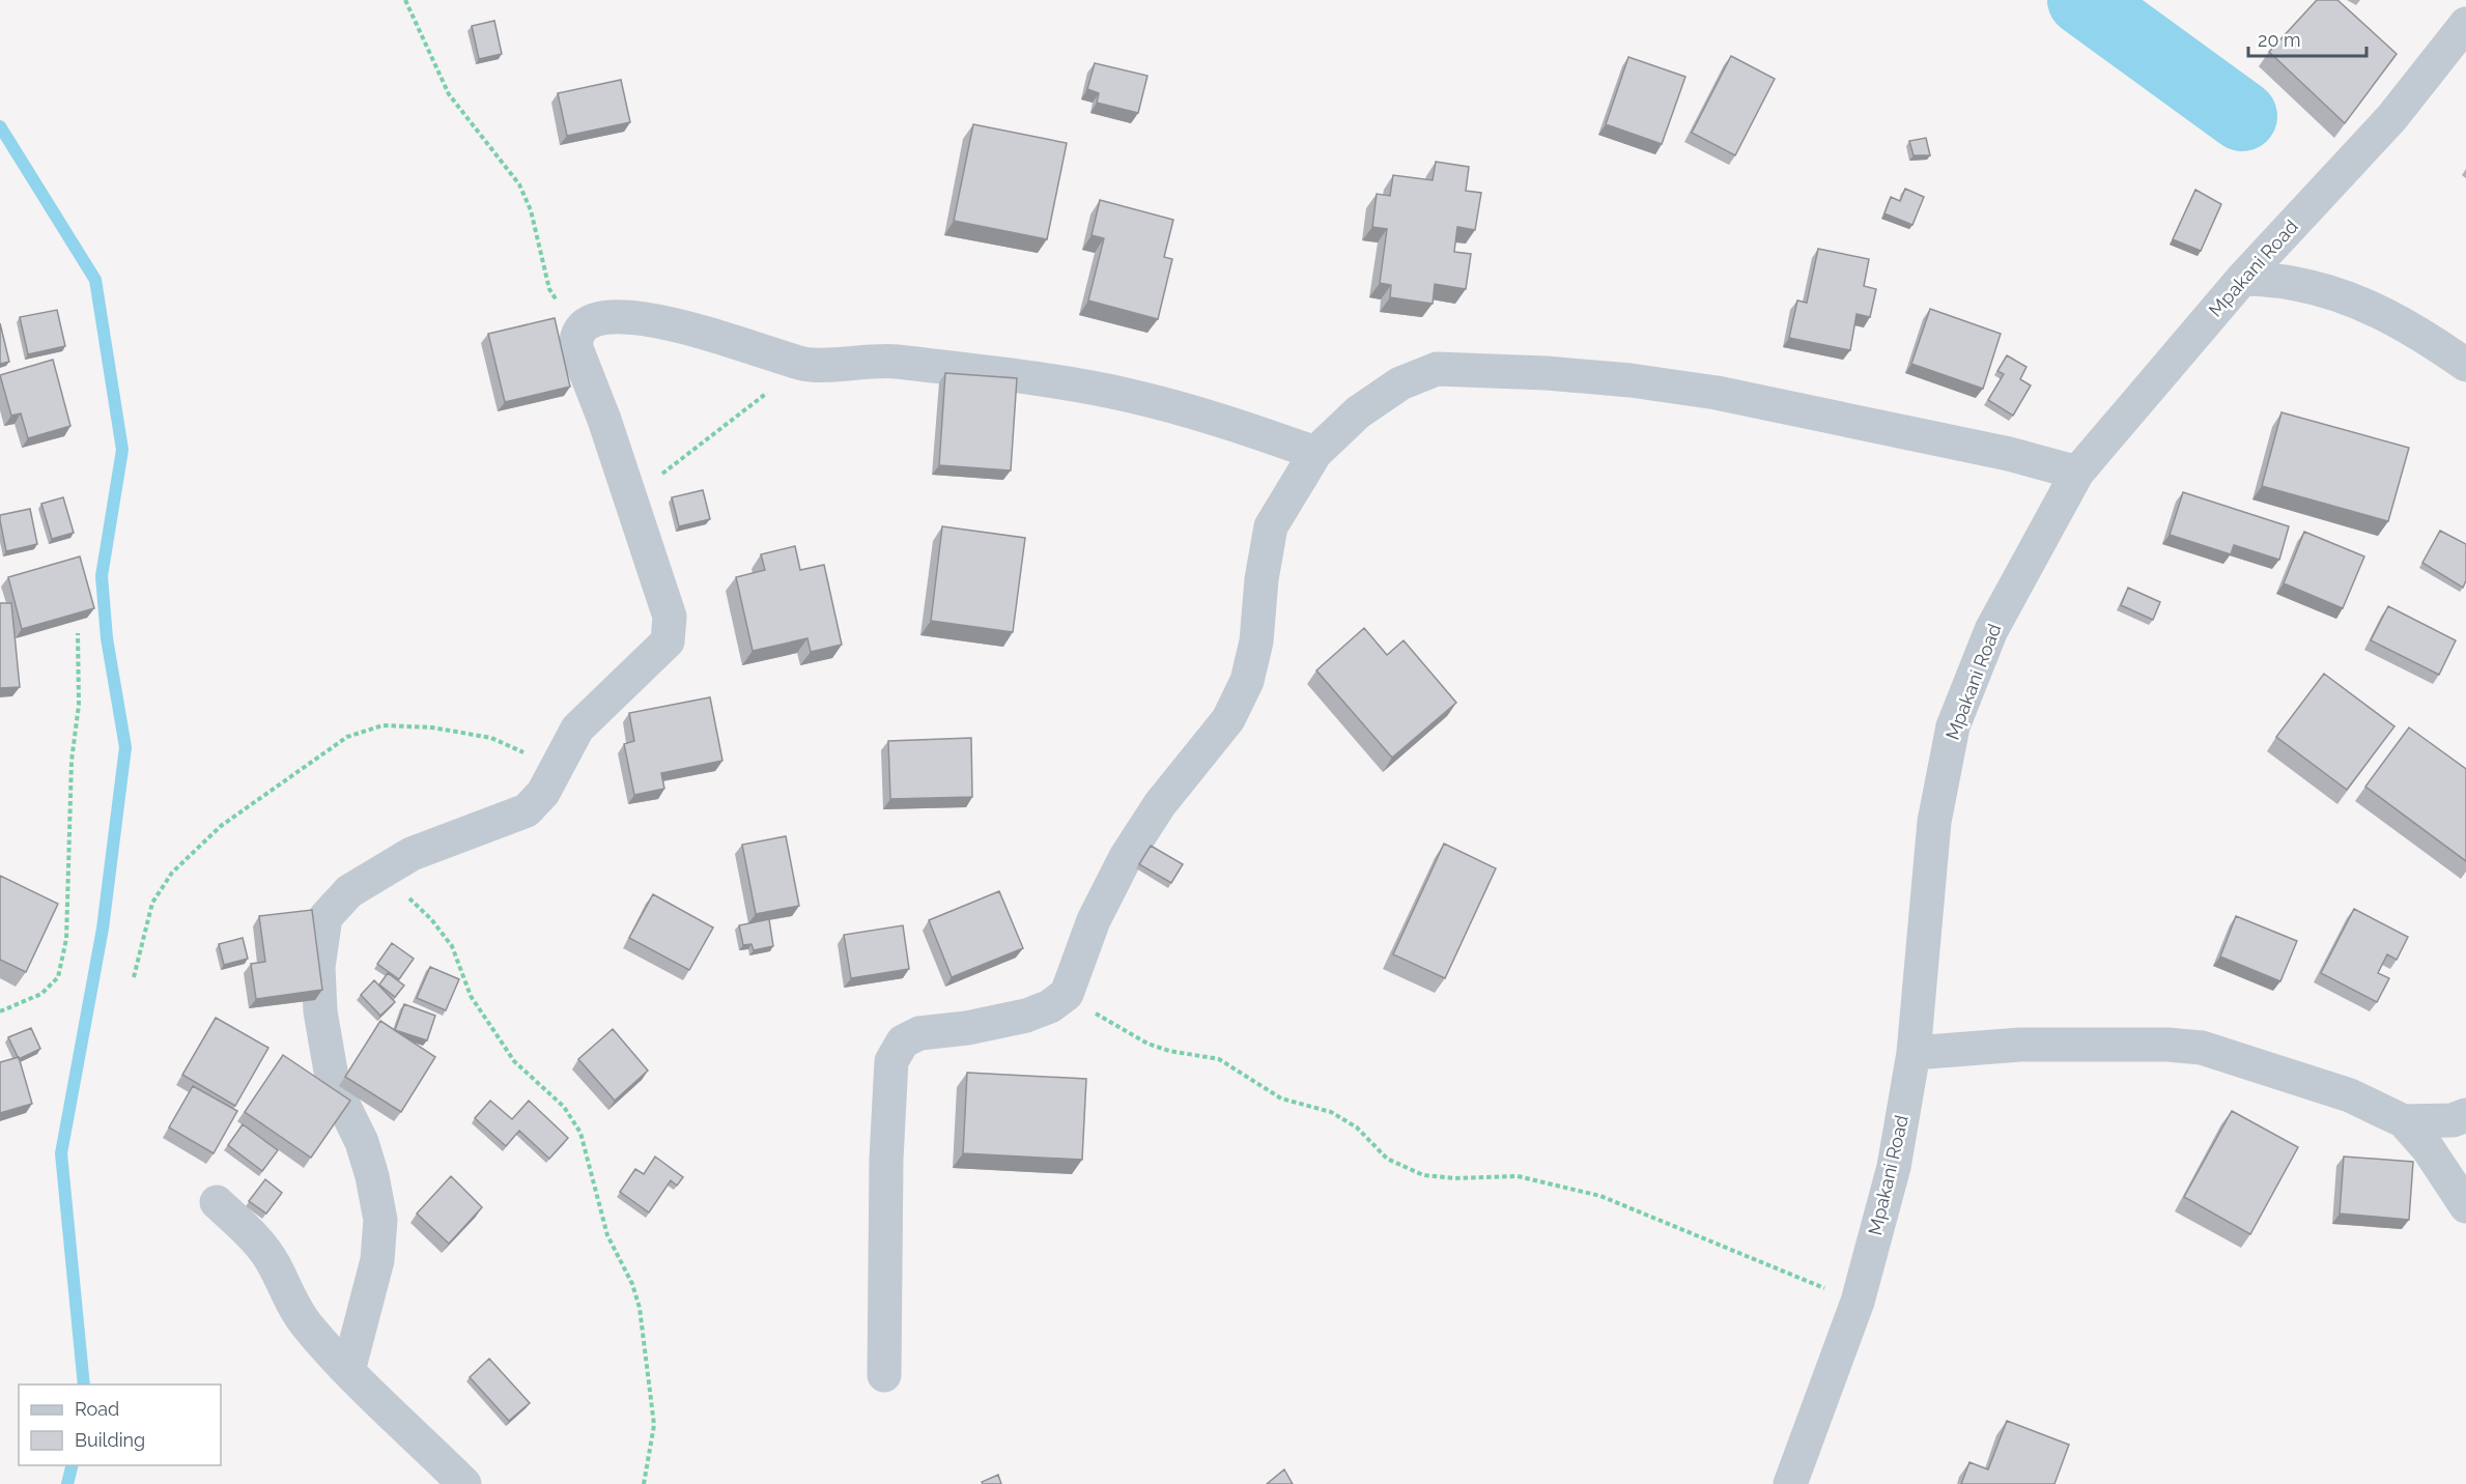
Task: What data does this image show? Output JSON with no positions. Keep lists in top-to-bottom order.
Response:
{
  "streets": {
    "street": ["Mpakani Road"]
  },
  "legend": ["Road", "Building"],
  "scale_bar": "20 m"
}
